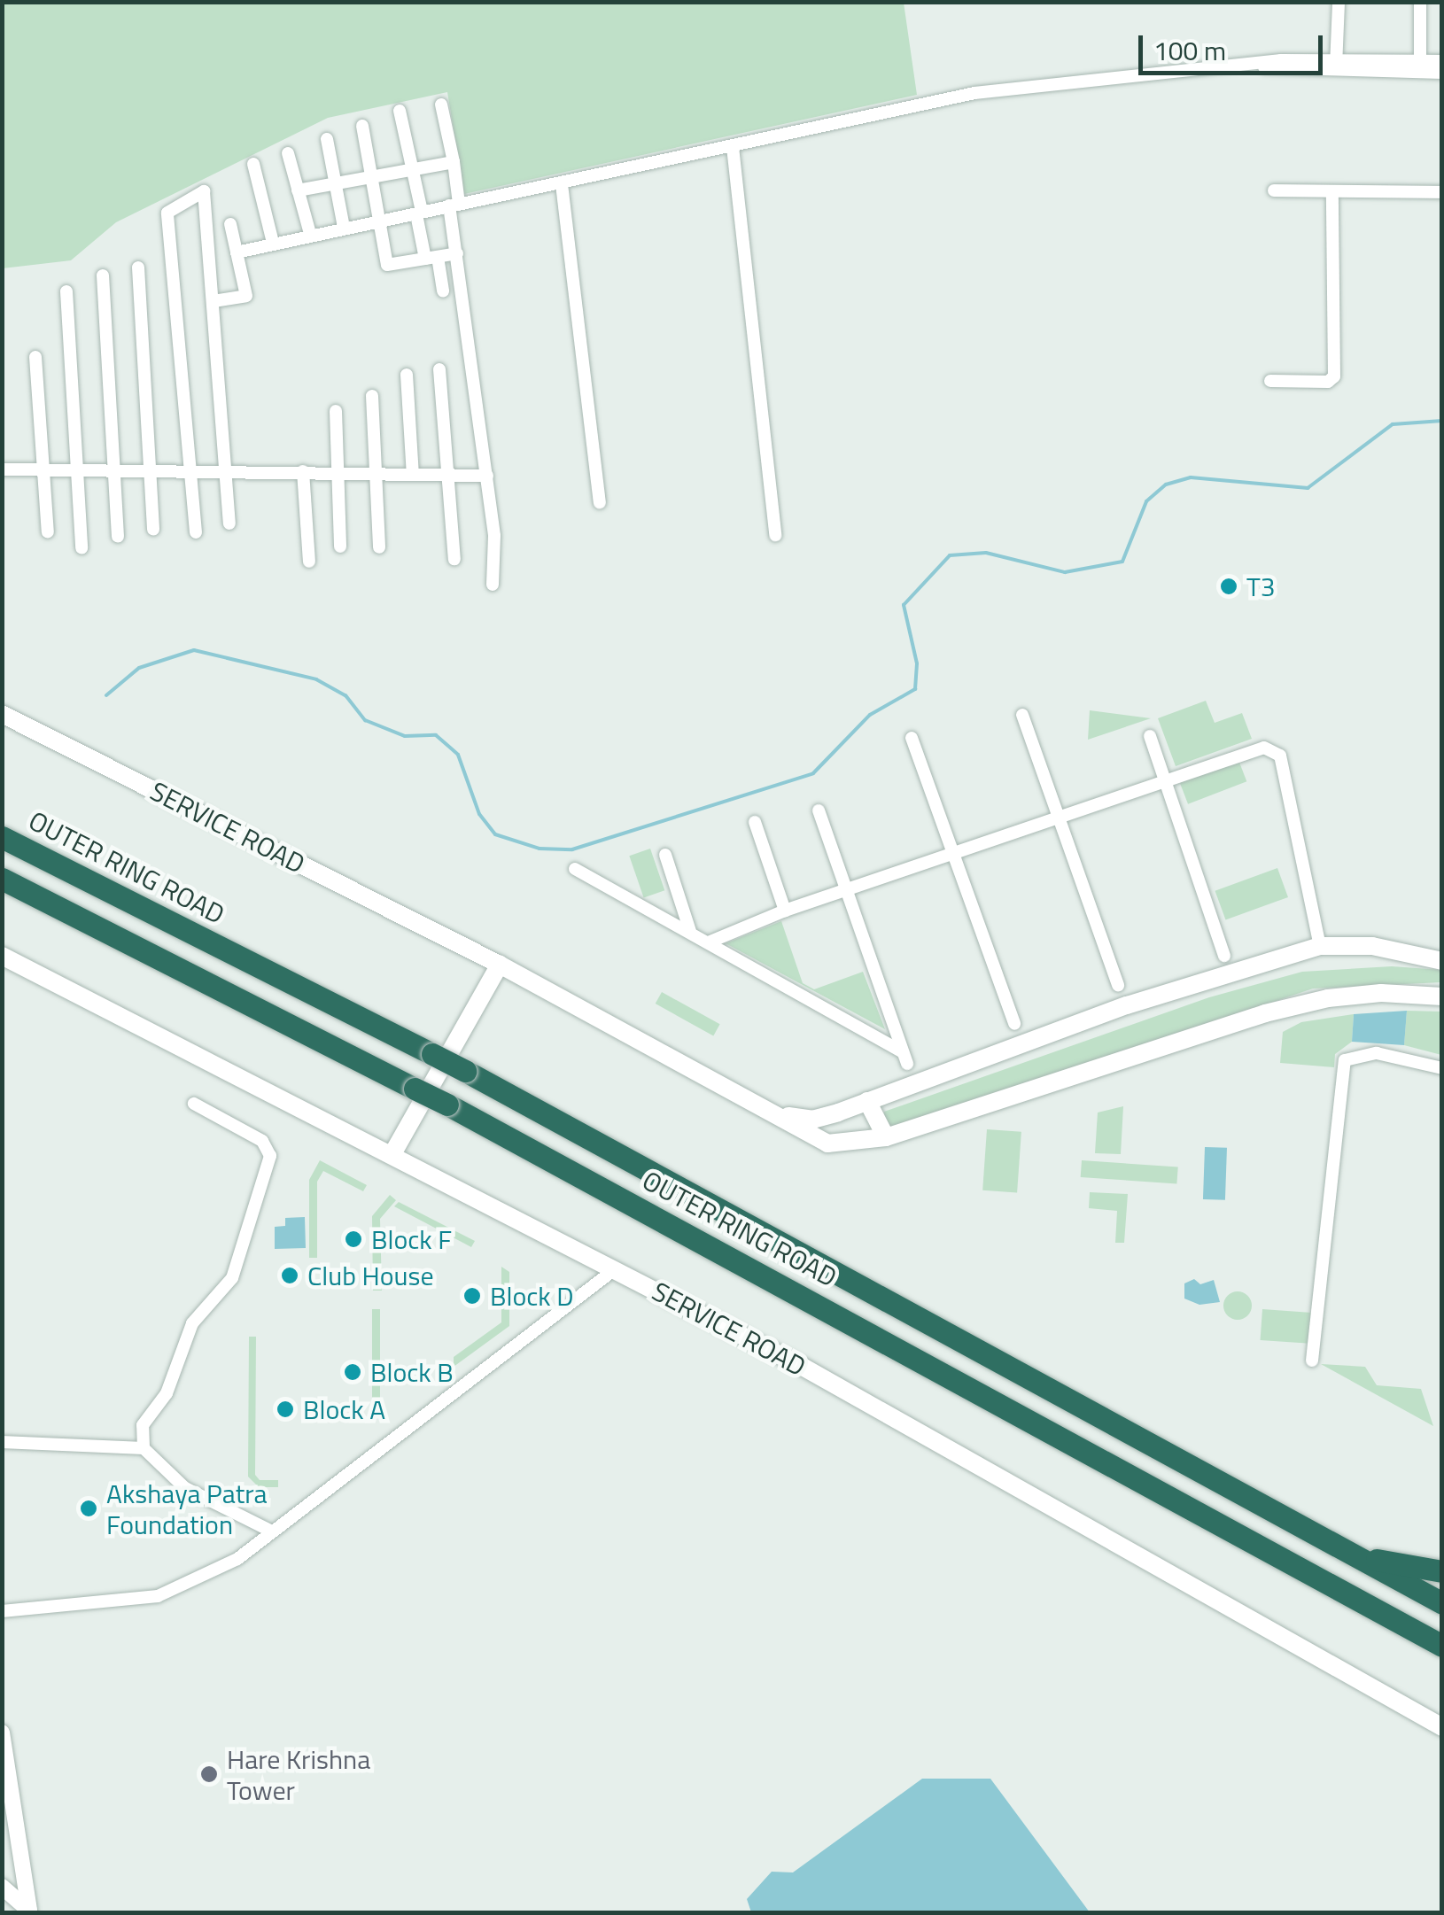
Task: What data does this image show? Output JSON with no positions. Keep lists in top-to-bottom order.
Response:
{
  "streets": {
    "highway": ["OUTER RING ROAD"],
    "main road": ["SERVICE ROAD"]
  },
  "places": [
    "T3",
    "Block F",
    "Club House",
    "Block D",
    "Block B",
    "Block A",
    "Akshaya Patra Foundation",
    "Hare Krishna Tower"
  ],
  "scale_bar": "100 m"
}
